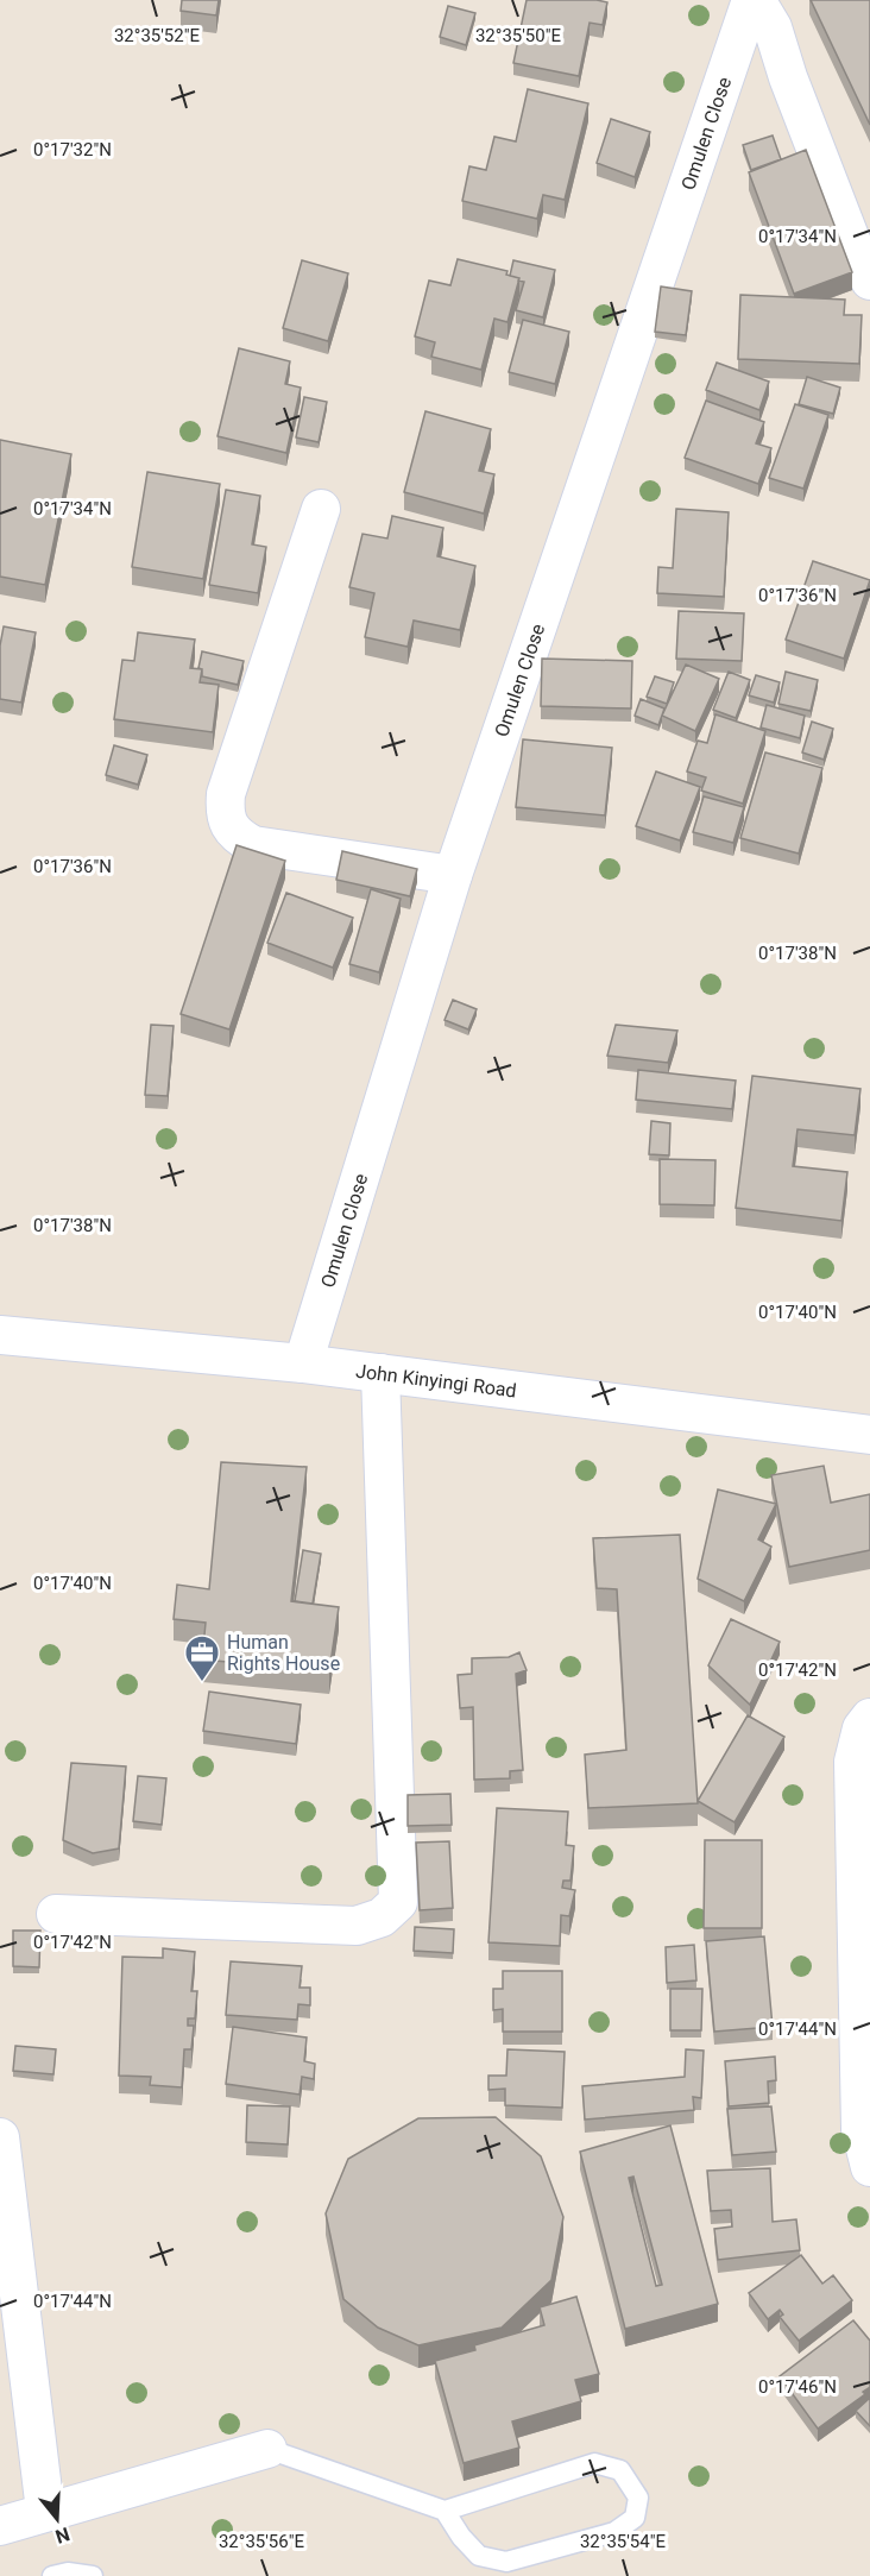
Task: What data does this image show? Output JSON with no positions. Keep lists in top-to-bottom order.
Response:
{
  "streets": {
    "street": ["Omulen Close", "John Kinyingi Road"]
  },
  "crossings": [
    ["Omulen Close", "John Kinyingi Road"]
  ],
  "places": {
    "office": ["Human Rights House"]
  },
  "north": "bottom",
  "coordinates": [
    "32°35'52\"E",
    "32°35'50\"E",
    "0°17'32\"N",
    "0°17'34\"N",
    "0°17'36\"N",
    "0°17'38\"N",
    "0°17'40\"N",
    "0°17'42\"N",
    "0°17'44\"N",
    "0°17'46\"N",
    "32°35'56\"E",
    "32°35'54\"E"
  ]
}
